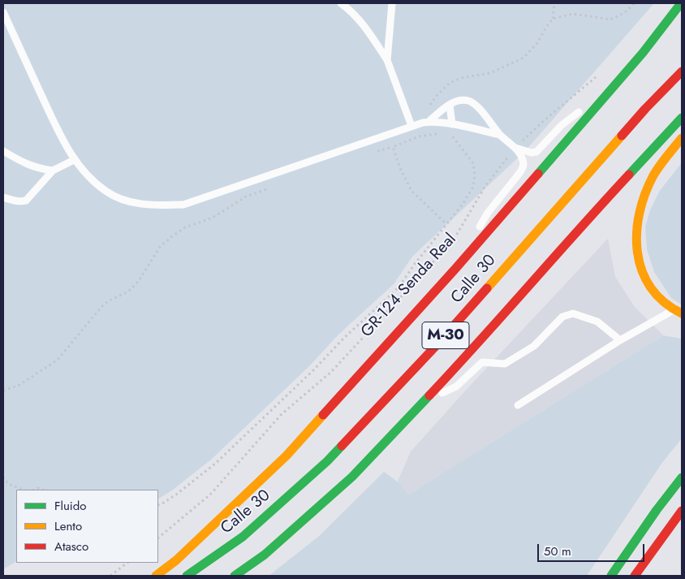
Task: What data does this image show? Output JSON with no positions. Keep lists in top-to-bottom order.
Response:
{
  "streets": {
    "highway": ["Calle 30", "M-30"],
    "path": ["GR-124 Senda Real"]
  },
  "legend": ["Fluido", "Lento", "Atasco"],
  "scale_bar": "50 m"
}
